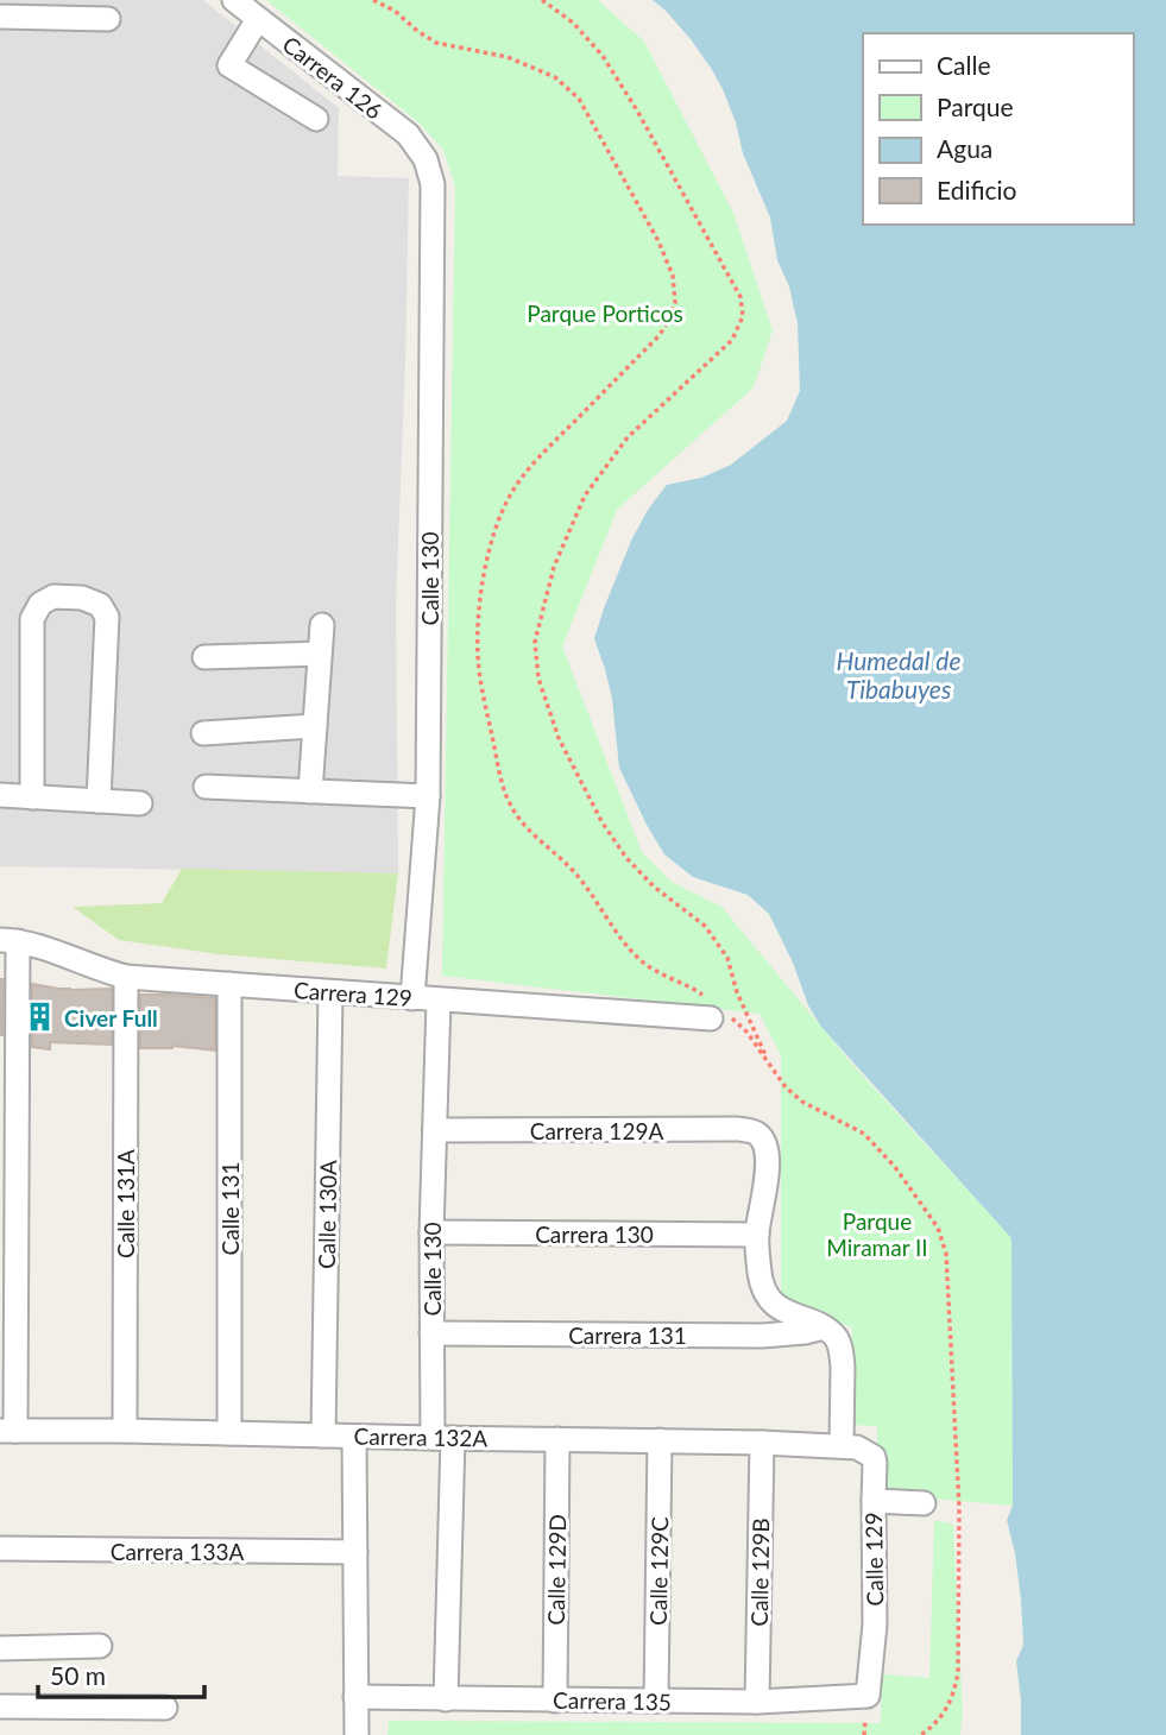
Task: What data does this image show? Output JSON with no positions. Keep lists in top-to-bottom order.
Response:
{
  "streets": {
    "street": [
      "Carrera 126",
      "Calle 130",
      "Carrera 129",
      "Carrera 129A",
      "Calle 131A",
      "Calle 131",
      "Calle 130A",
      "Carrera 130",
      "Carrera 131",
      "Carrera 132A",
      "Carrera 133A",
      "Calle 129",
      "Calle 129D",
      "Calle 129C",
      "Calle 129B",
      "Carrera 135"
    ]
  },
  "crossings": [
    ["Carrera 126", "Calle 130"],
    ["Calle 130", "Carrera 129"],
    ["Calle 130", "Carrera 129A"],
    ["Calle 130", "Carrera 130"],
    ["Calle 130", "Carrera 131"],
    ["Calle 130", "Carrera 132A"],
    ["Calle 130", "Carrera 135"],
    ["Carrera 129", "Calle 131A"],
    ["Carrera 129", "Calle 131"],
    ["Carrera 129", "Calle 130A"],
    ["Carrera 129A", "Carrera 130"],
    ["Calle 131A", "Carrera 132A"],
    ["Calle 131", "Carrera 132A"],
    ["Calle 130A", "Carrera 132A"],
    ["Carrera 132A", "Calle 129"],
    ["Carrera 132A", "Calle 129D"],
    ["Carrera 132A", "Calle 129C"],
    ["Carrera 132A", "Calle 129B"],
    ["Calle 129", "Carrera 135"],
    ["Calle 129D", "Carrera 135"],
    ["Calle 129C", "Carrera 135"],
    ["Calle 129B", "Carrera 135"]
  ],
  "water": ["Humedal de Tibabuyes"],
  "parks": ["Parque Porticos", "Parque Miramar II"],
  "places": {
    "building": ["Civer Full"]
  },
  "legend": [
    "Calle",
    "Parque",
    "Agua",
    "Edificio"
  ],
  "scale_bar": "50 m"
}
